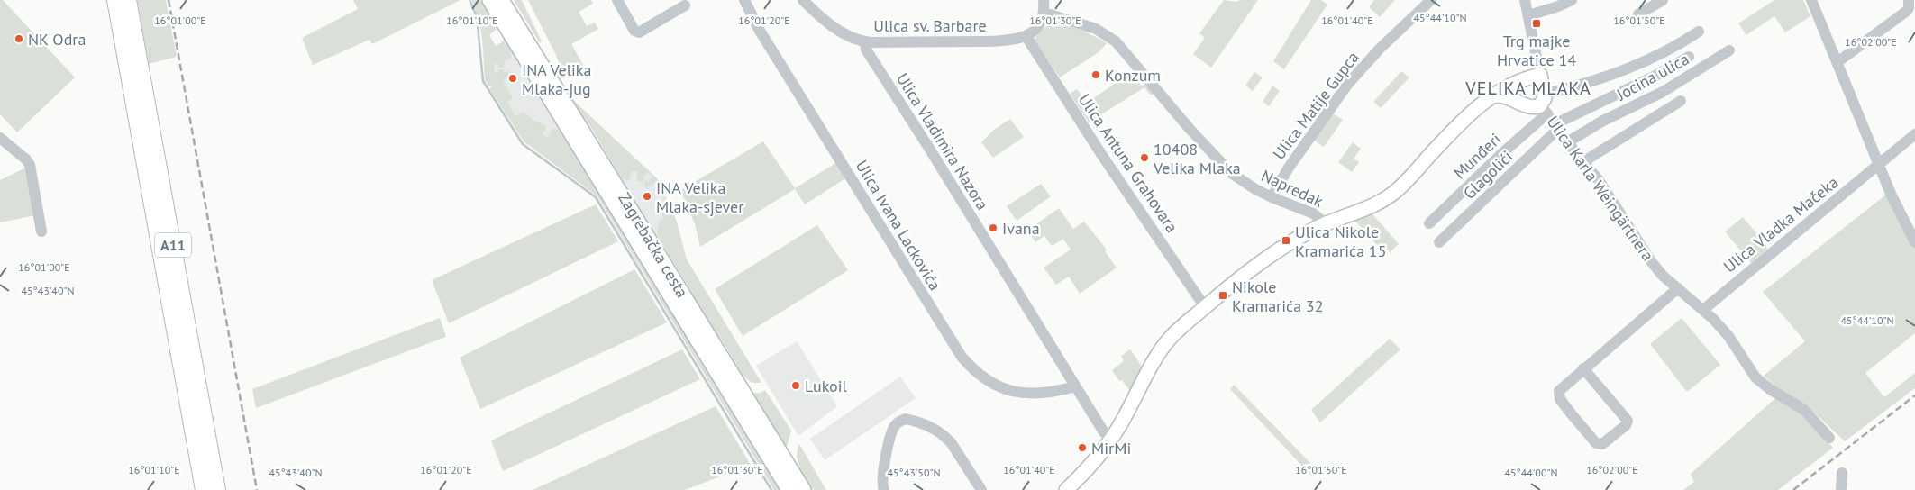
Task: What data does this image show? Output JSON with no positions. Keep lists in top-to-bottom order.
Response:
{
  "streets": {
    "highway": ["A11"],
    "main road": ["Ulica Karla Weingärtnera", "Zagrebačka cesta"],
    "street": [
      "Ulica sv. Barbare",
      "Jocina ulica",
      "Ulica Matije Gupca",
      "Ulica Vladimira Nazora",
      "Munđeri",
      "Ulica Antuna Grahovara",
      "Glagolići",
      "Napredak",
      "Ulica Vladka Mačeka",
      "Ulica Ivana Lackovića"
    ]
  },
  "crossings": [
    ["Ulica sv. Barbare", "Ulica Vladimira Nazora"],
    ["Ulica sv. Barbare", "Ulica Antuna Grahovara"],
    ["Jocina ulica", "Ulica Karla Weingärtnera"],
    ["Ulica Matije Gupca", "Napredak"],
    ["Ulica Vladimira Nazora", "Ulica Ivana Lackovića"],
    ["Munđeri", "Ulica Karla Weingärtnera"],
    ["Glagolići", "Ulica Karla Weingärtnera"],
    ["Ulica Karla Weingärtnera", "Ulica Vladka Mačeka"]
  ],
  "districts": ["VELIKA MLAKA"],
  "places": {
    "transit": ["Trg majke Hrvatice 14", "Ulica Nikole Kramarića 15", "Nikole Kramarića 32"],
    "other": [
      "NK Odra",
      "Konzum",
      "INA Velika Mlaka-jug",
      "10408 Velika Mlaka",
      "INA Velika Mlaka-sjever",
      "Ivana",
      "Lukoil",
      "MirMi"
    ]
  },
  "coordinates": [
    "45°44'10\"N",
    "16°01'10\"E",
    "16°01'20\"E",
    "16°01'30\"E",
    "16°01'40\"E",
    "16°01'50\"E",
    "16°01'00\"E",
    "16°02'00\"E",
    "45°43'40\"N",
    "45°43'50\"N",
    "45°44'00\"N"
  ]
}
